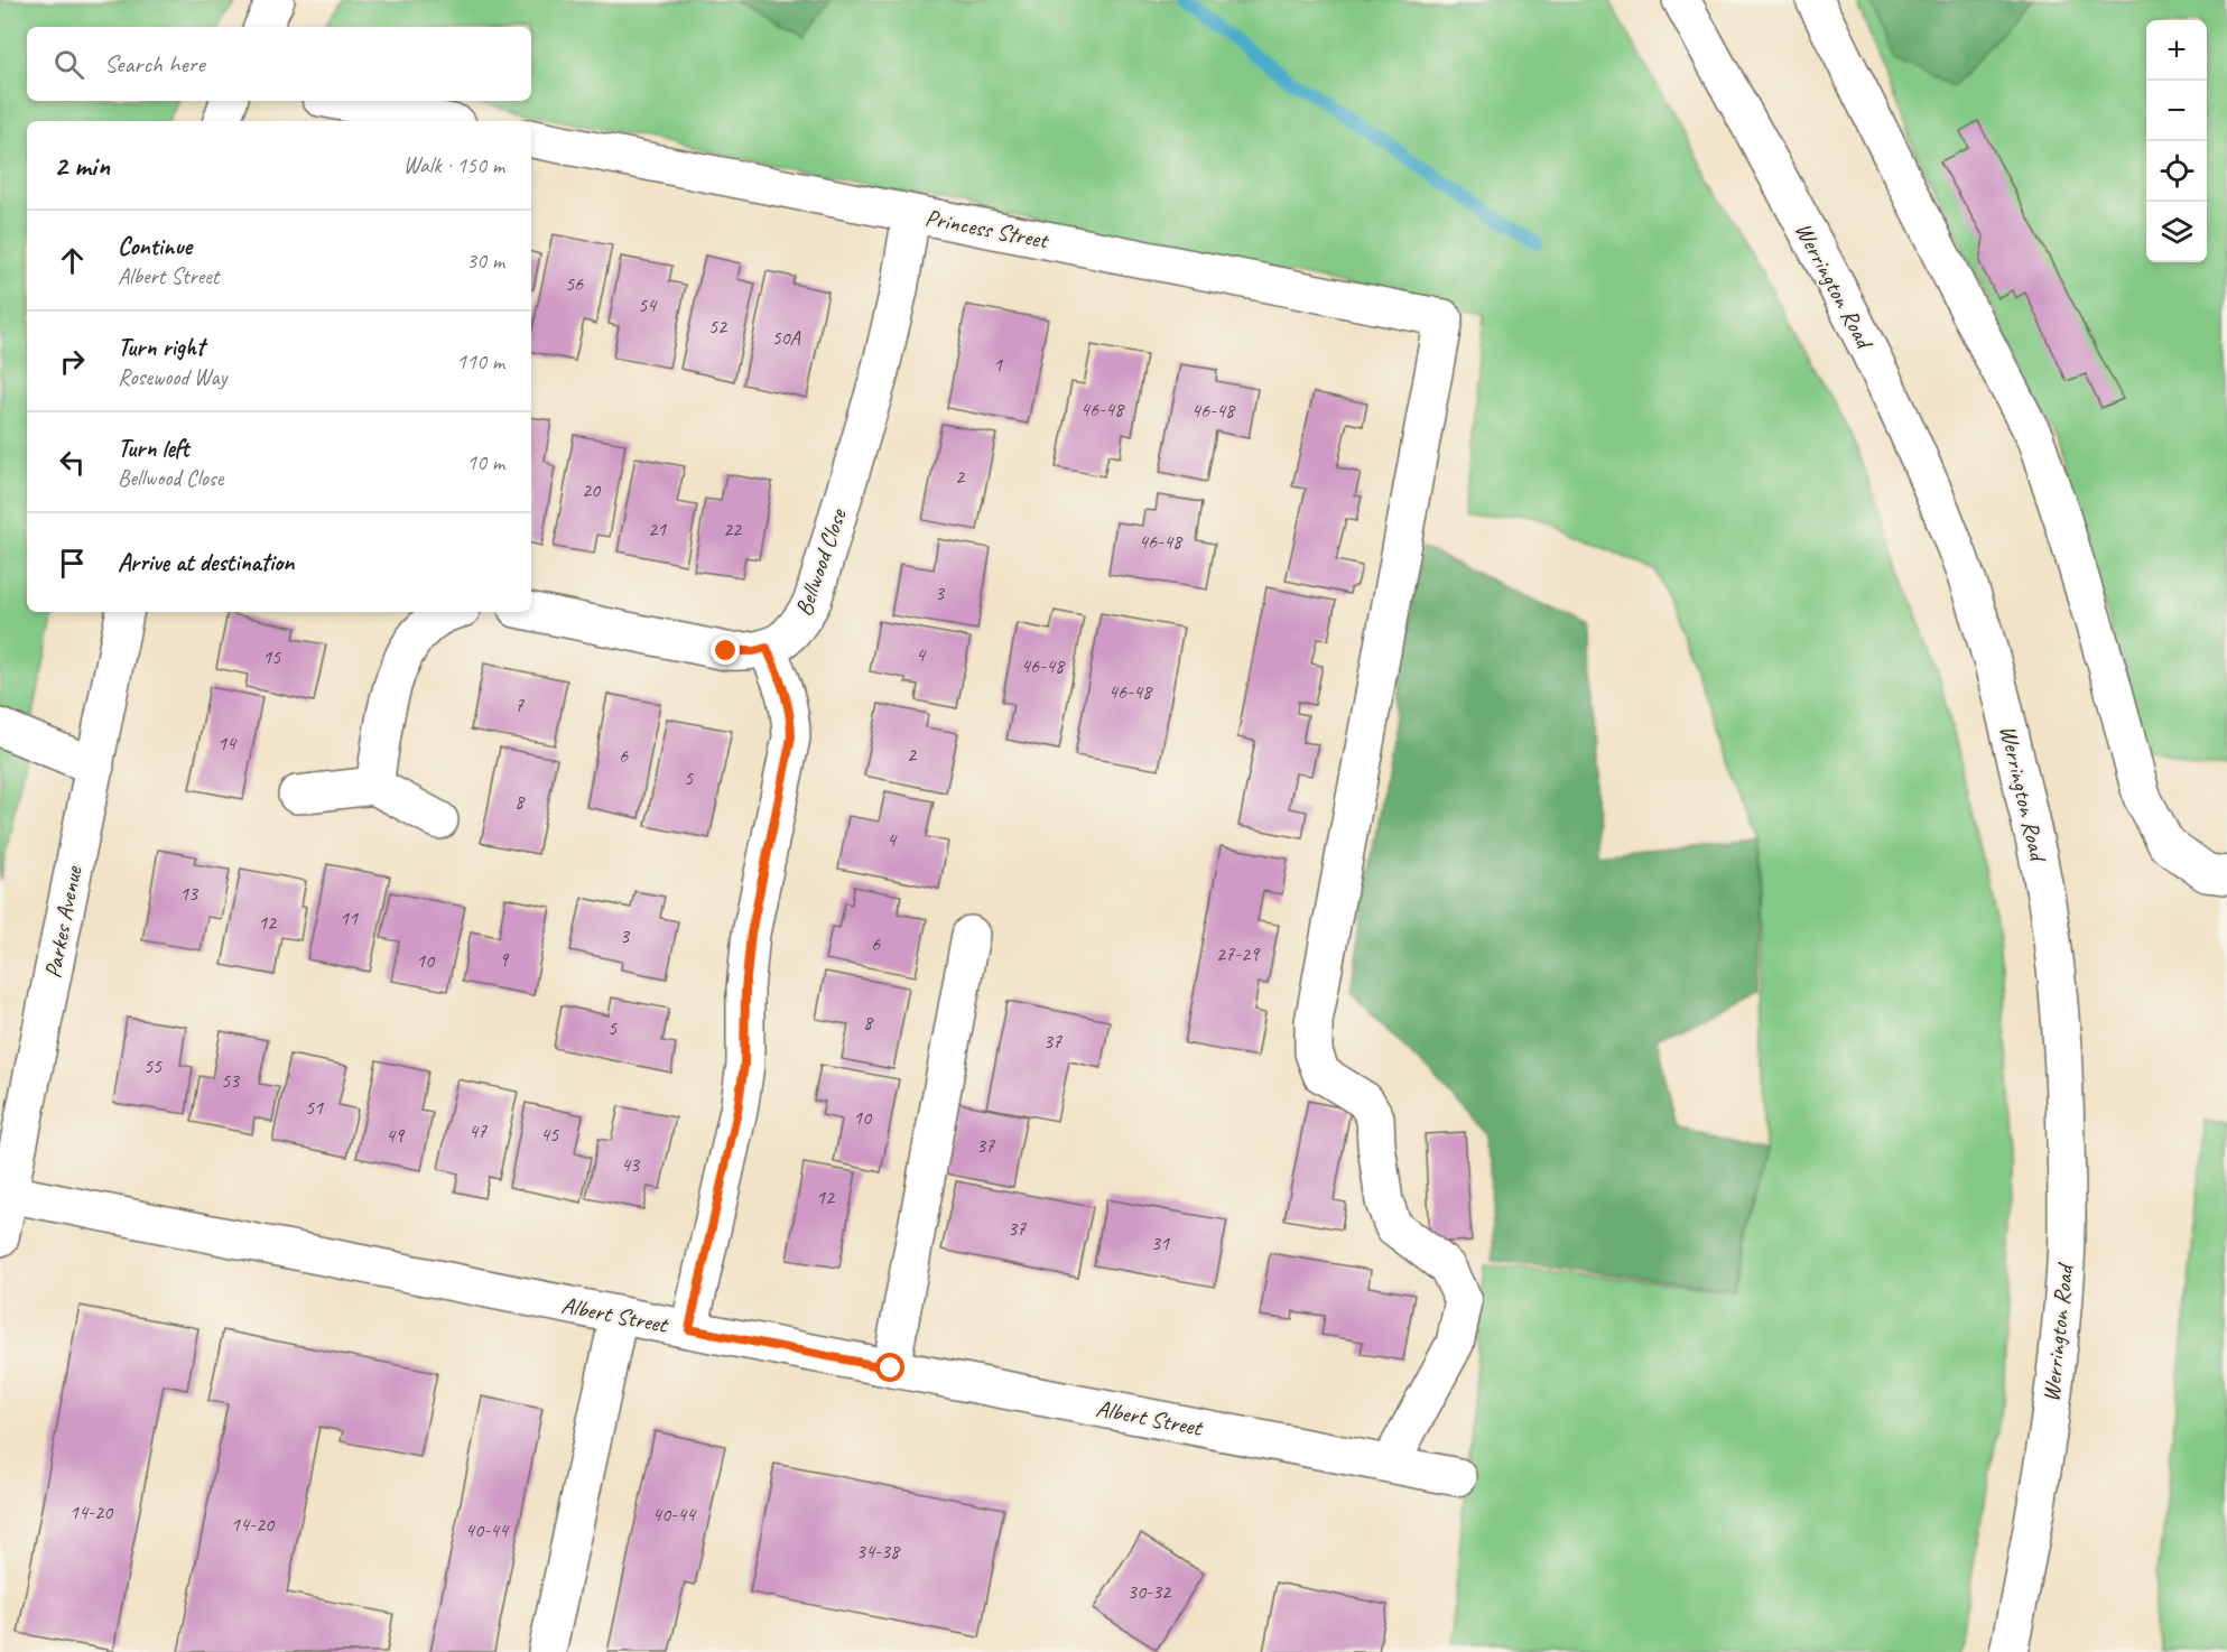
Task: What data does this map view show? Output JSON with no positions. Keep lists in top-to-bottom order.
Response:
{
  "streets": {
    "street": [
      "Princess Street",
      "Werrington Road",
      "Bellwood Close",
      "Parkes Avenue",
      "Albert Street"
    ]
  },
  "crossings": [
    ["Princess Street", "Bellwood Close"],
    ["Princess Street", "Albert Street"],
    ["Parkes Avenue", "Albert Street"]
  ],
  "house_numbers": [
    "56",
    "54",
    "52",
    "50A",
    "1",
    "46-48",
    "46-48",
    "2",
    "20",
    "21",
    "22",
    "46-48",
    "3",
    "4",
    "15",
    "46-48",
    "46-48",
    "7",
    "14",
    "2",
    "6",
    "5",
    "8",
    "4",
    "13",
    "11",
    "12",
    "3",
    "6",
    "27-29",
    "9",
    "10",
    "8",
    "5",
    "37",
    "55",
    "53",
    "51",
    "10",
    "47",
    "45",
    "49",
    "37",
    "43",
    "12",
    "37",
    "31",
    "14-20",
    "40-44",
    "14-20",
    "40-44",
    "34-38",
    "30-32"
  ],
  "page": {
    "map_buttons": ["+", "−"],
    "search": "Search here",
    "heading": ["2 min", "Walk · 150 m"],
    "list": [
      ["Continue", "Albert Street", "30 m"],
      ["Turn right", "Rosewood Way", "110 m"],
      ["Turn left", "Bellwood Close", "10 m"],
      "Arrive at destination"
    ]
  }
}
